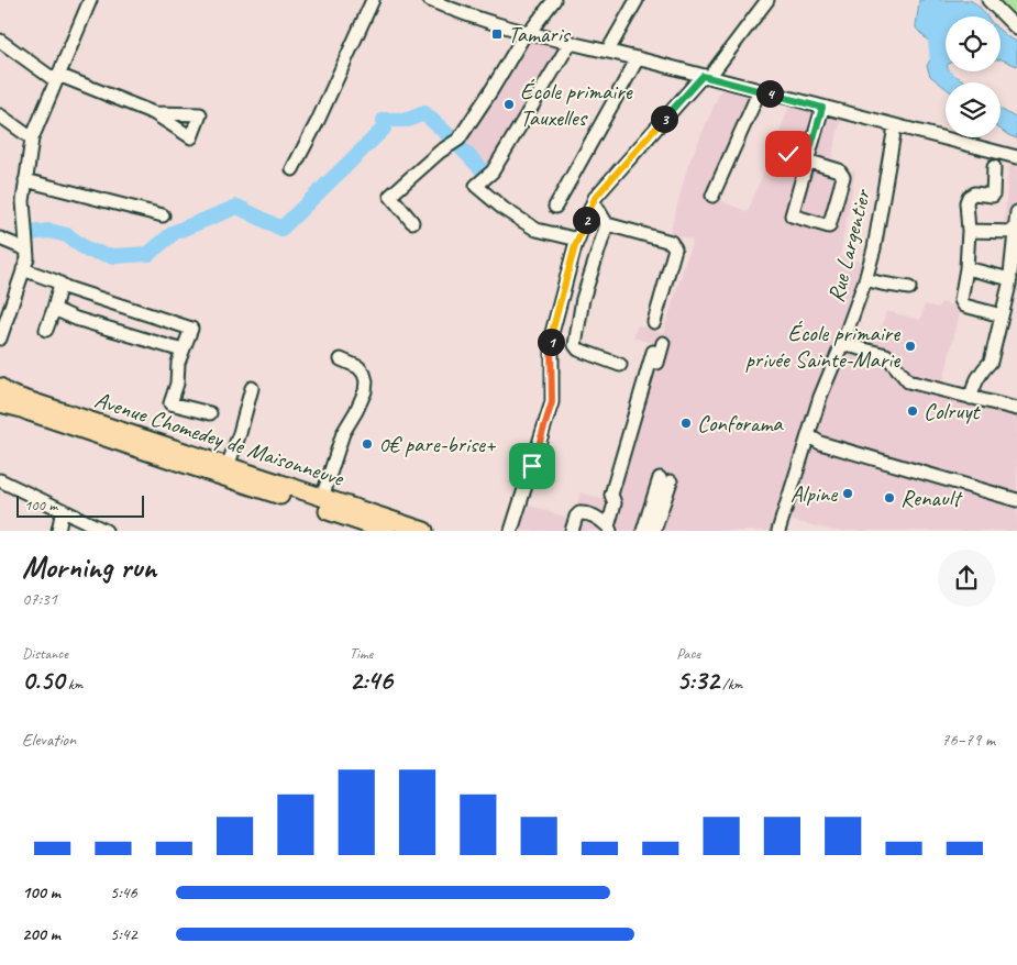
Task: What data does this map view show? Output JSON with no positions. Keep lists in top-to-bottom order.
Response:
{
  "streets": {
    "main road": ["Avenue Chomedey de Maisonneuve"],
    "street": ["Rue Largentier"]
  },
  "places": {
    "transit": ["Tamaris"],
    "other": [
      "École primaire Tauxelles",
      "École primaire privée Sainte-Marie",
      "Colruyt",
      "Conforama",
      "0€ pare-brise+",
      "Alpine",
      "Renault"
    ]
  },
  "scale_bar": "100 m",
  "page": {
    "pins": [
      "4",
      "3",
      "2",
      "1"
    ],
    "scale": "100 m",
    "heading": ["Morning run", "07:31"],
    "stats": [
      ["Distance", "0.50 km"],
      ["Time", "2:46"],
      ["Pace", "5:32 /km"]
    ],
    "chart": ["Elevation", "76–79 m"],
    "list": [
      {
        "name": "100 m",
        "note": "5:46"
      },
      {
        "name": "200 m",
        "note": "5:42"
      }
    ]
  }
}
